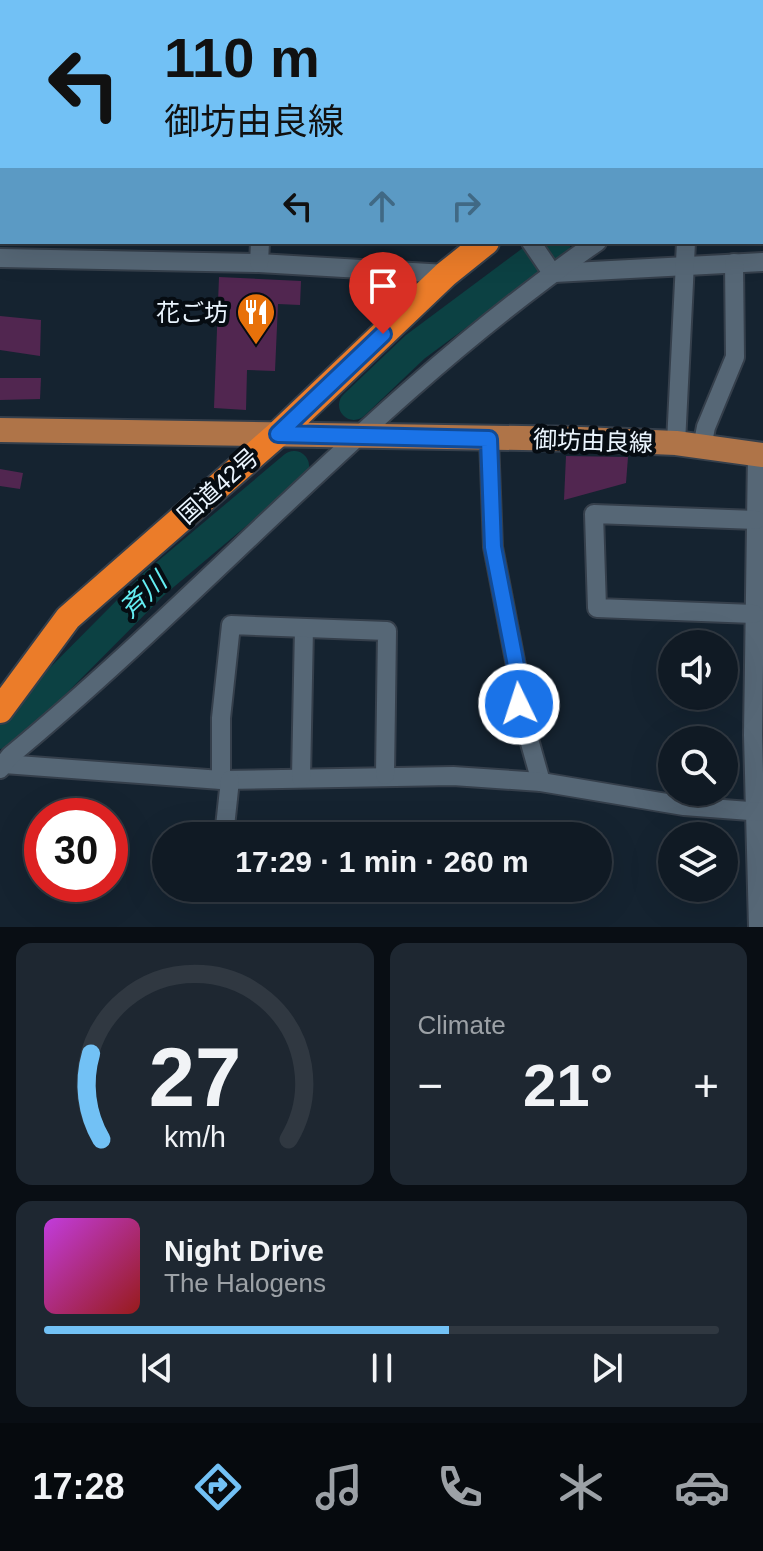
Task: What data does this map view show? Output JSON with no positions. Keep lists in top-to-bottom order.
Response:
{
  "streets": {
    "highway": ["国道42号"],
    "main road": ["御坊由良線"]
  },
  "crossings": [
    ["御坊由良線", "国道42号"]
  ],
  "water": ["斉川"],
  "places": {
    "restaurant": ["花ご坊"]
  },
  "page": {
    "turn": ["110 m", "御坊由良線"],
    "limit": "30",
    "trip": "17:29 · 1 min · 260 m",
    "tile": "Climate",
    "heat": ["−", "21°", "+"],
    "song": ["Night Drive", "The Halogens"],
    "tabs": "17:28",
    "gauge": ["27", "km/h"]
  }
}
